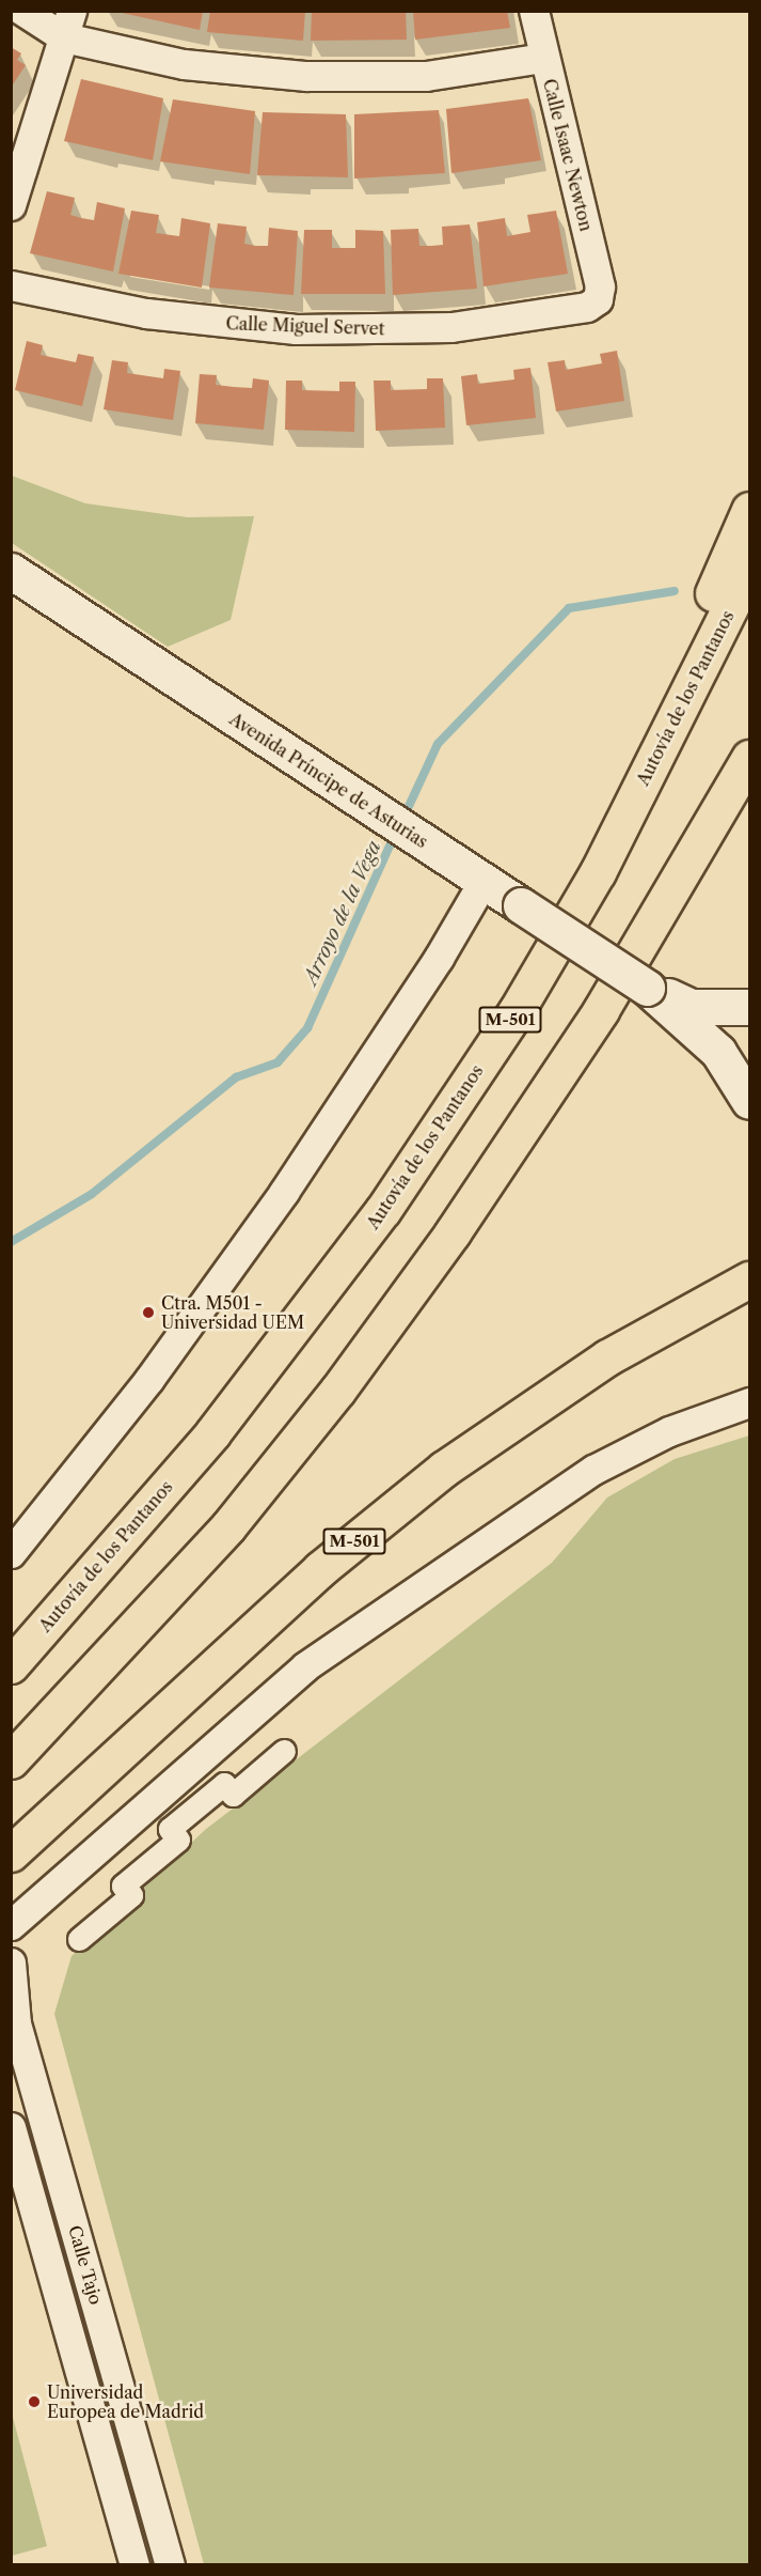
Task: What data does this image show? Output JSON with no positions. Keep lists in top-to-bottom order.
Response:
{
  "streets": {
    "highway": ["Autovía de los Pantanos", "M-501"],
    "street": [
      "Calle Isaac Newton",
      "Calle Miguel Servet",
      "Avenida Príncipe de Asturias",
      "Calle Tajo"
    ]
  },
  "crossings": [
    ["Calle Isaac Newton", "Calle Miguel Servet"]
  ],
  "water": ["Arroyo de la Vega"],
  "places": ["Ctra. M501 - Universidad UEM", "Universidad Europea de Madrid"]
}
